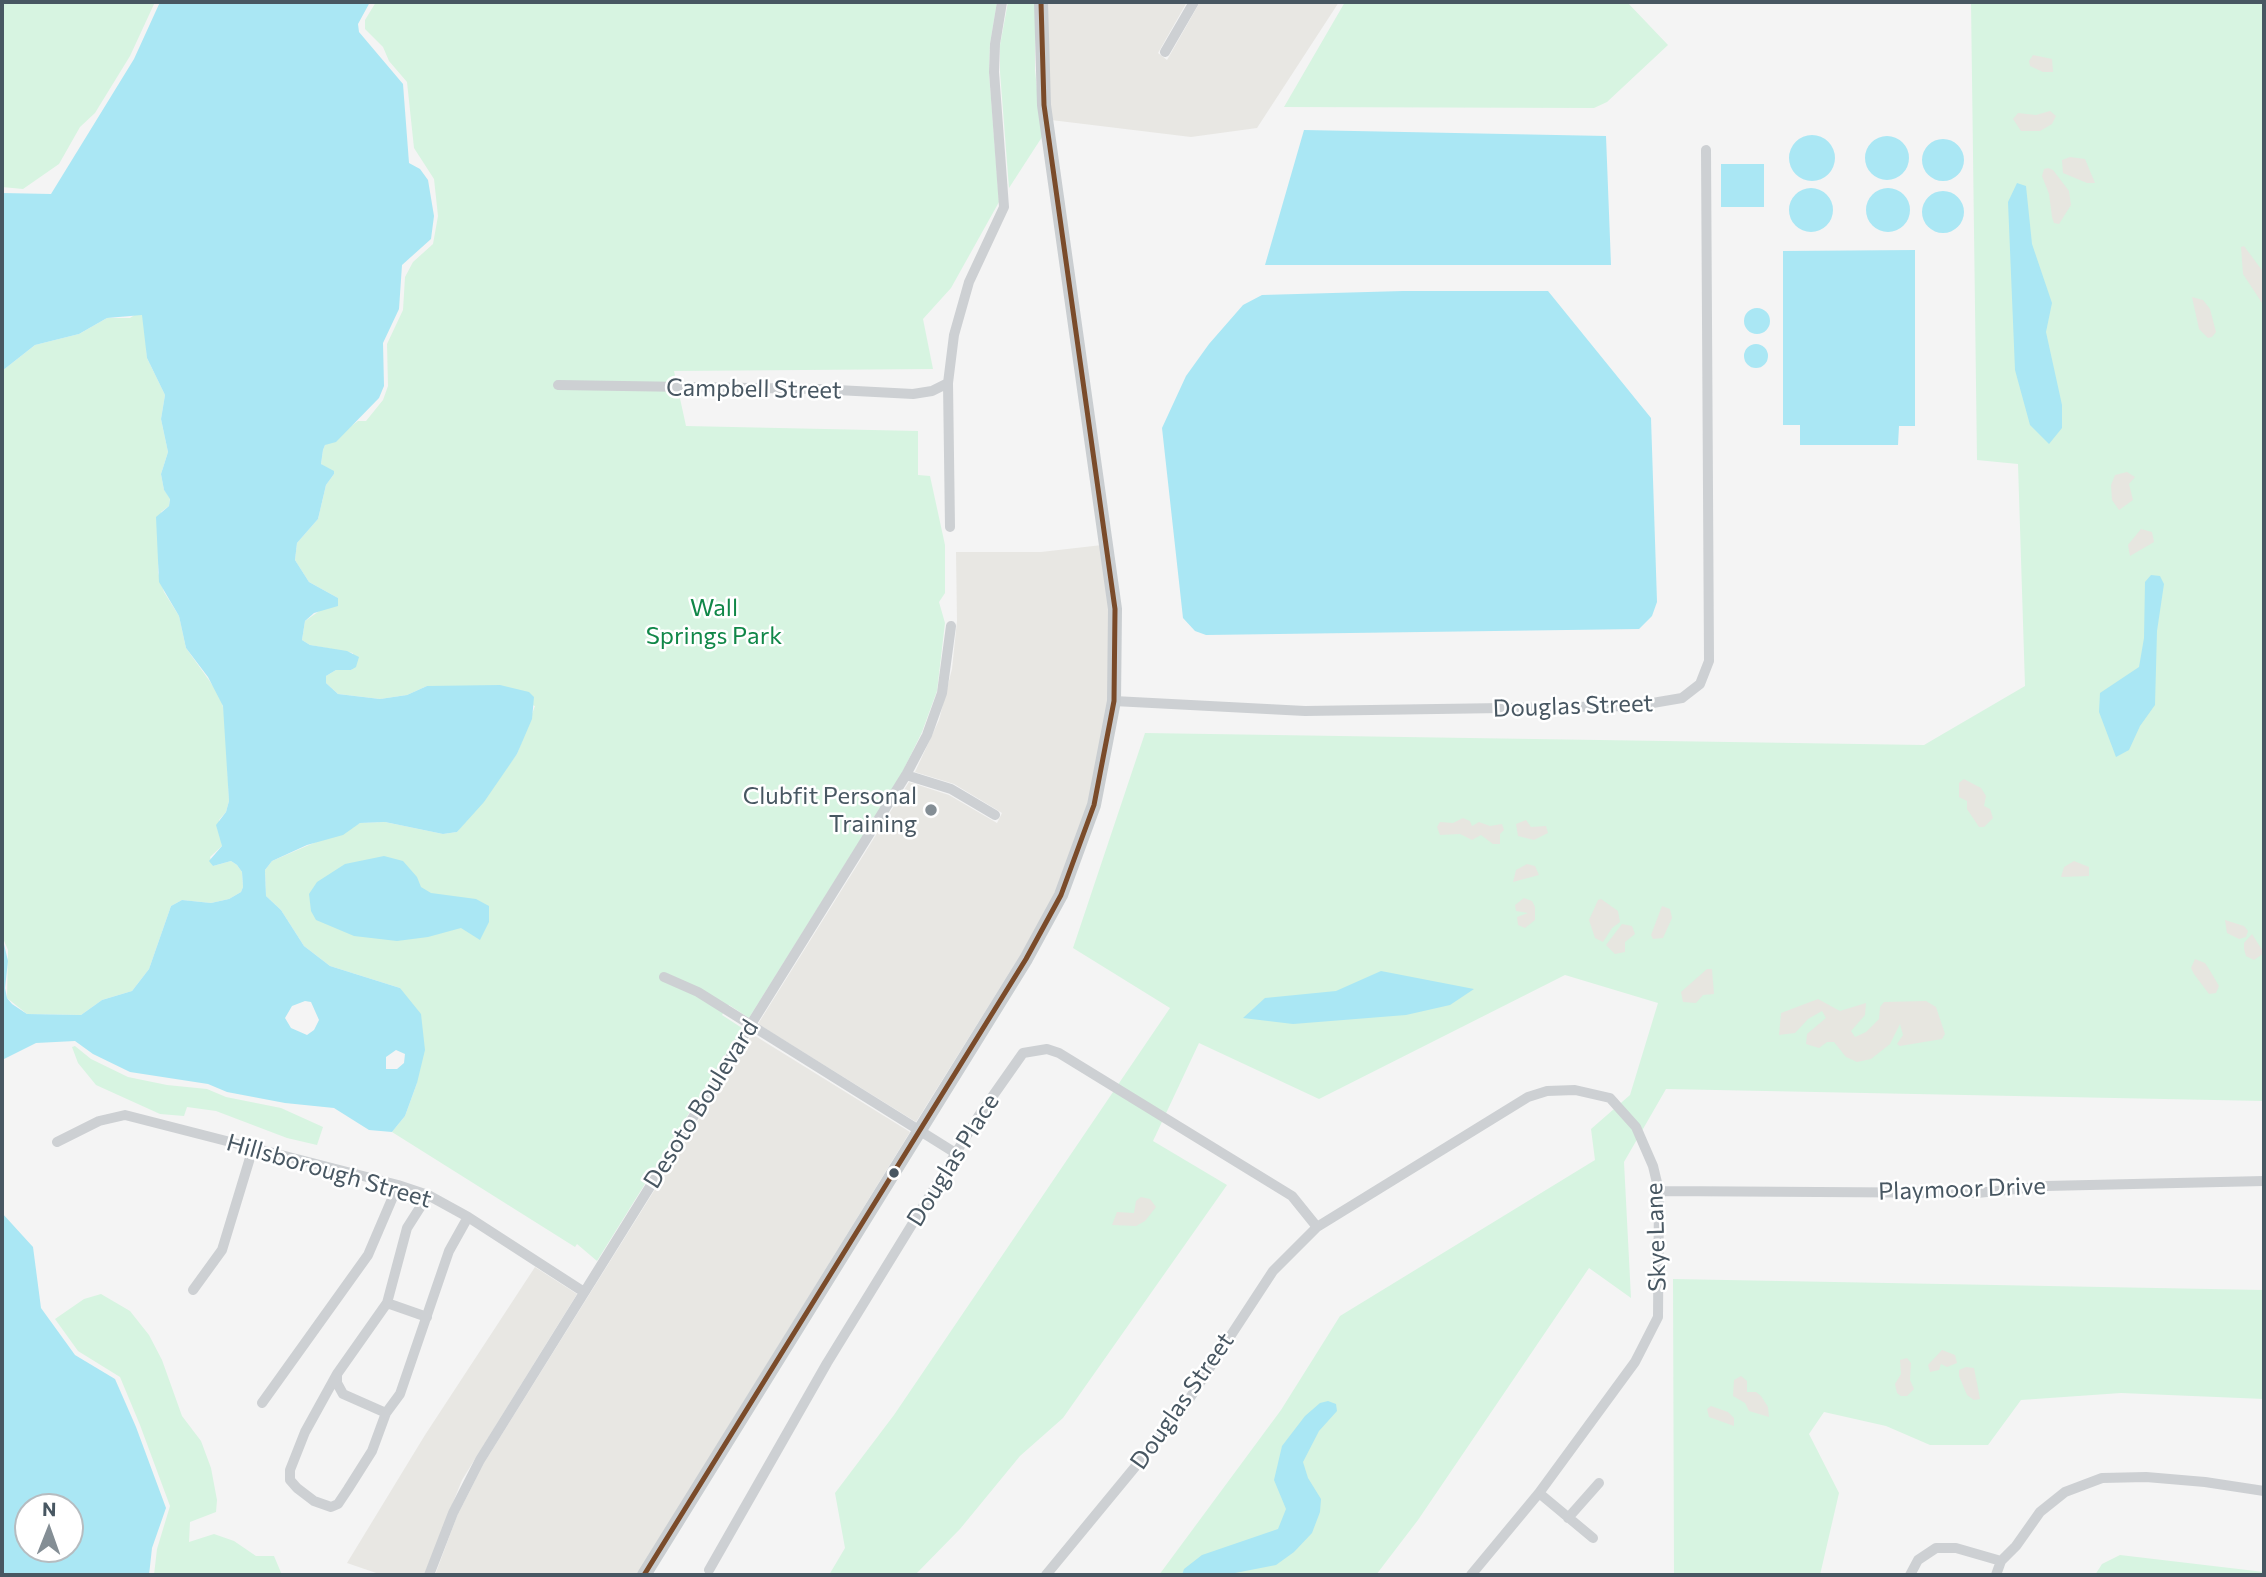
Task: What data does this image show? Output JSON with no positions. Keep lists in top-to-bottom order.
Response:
{
  "streets": {
    "street": [
      "Campbell Street",
      "Douglas Street",
      "Desoto Boulevard",
      "Douglas Place",
      "Hillsborough Street",
      "Playmoor Drive",
      "Skye Lane"
    ]
  },
  "crossings": [
    ["Douglas Street", "Douglas Place"],
    ["Douglas Street", "Skye Lane"],
    ["Desoto Boulevard", "Hillsborough Street"],
    ["Douglas Place", "Skye Lane"],
    ["Playmoor Drive", "Skye Lane"]
  ],
  "parks": ["Wall Springs Park"],
  "places": ["Clubfit Personal Training"],
  "north": "top"
}
